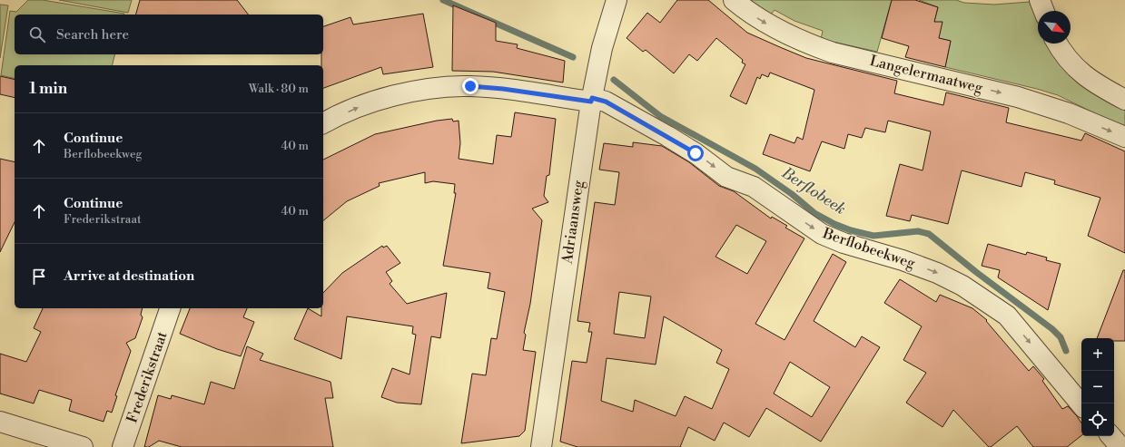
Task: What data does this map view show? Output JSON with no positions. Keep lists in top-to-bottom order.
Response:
{
  "streets": {
    "street": [
      "Langelermaatweg",
      "Adriaansweg",
      "Berflobeekweg",
      "Frederikstraat"
    ]
  },
  "crossings": [
    ["Adriaansweg", "Berflobeekweg"]
  ],
  "one_way": ["Langelermaatweg", "Berflobeekweg"],
  "water": ["Berflobeek"],
  "north": "bottom right",
  "page": {
    "search": "Search here",
    "heading": ["1 min", "Walk · 80 m"],
    "list": [
      ["Continue", "Berflobeekweg", "40 m"],
      ["Continue", "Frederikstraat", "40 m"],
      "Arrive at destination"
    ],
    "map_buttons": ["+", "−"]
  }
}
